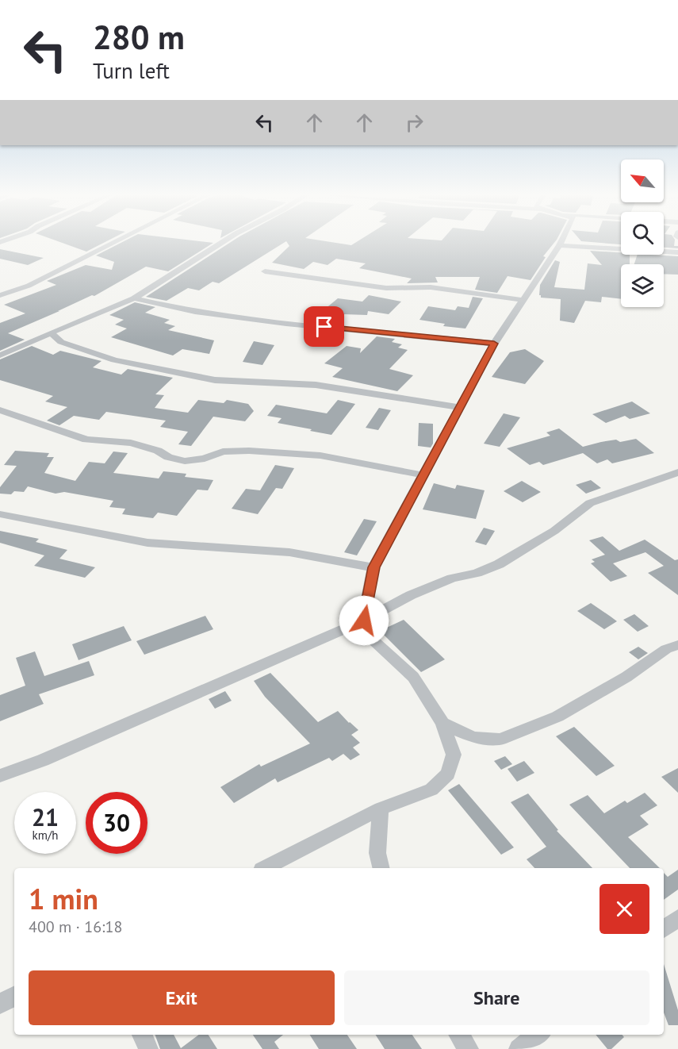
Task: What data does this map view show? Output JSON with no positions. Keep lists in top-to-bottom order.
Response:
{
  "north": "top left",
  "page": {
    "turn": ["280 m", "Turn left"],
    "speed": "21 km/h",
    "limit": "30",
    "heading": ["1 min", "400 m · 16:18"],
    "buttons": ["Exit", "Share"]
  }
}
